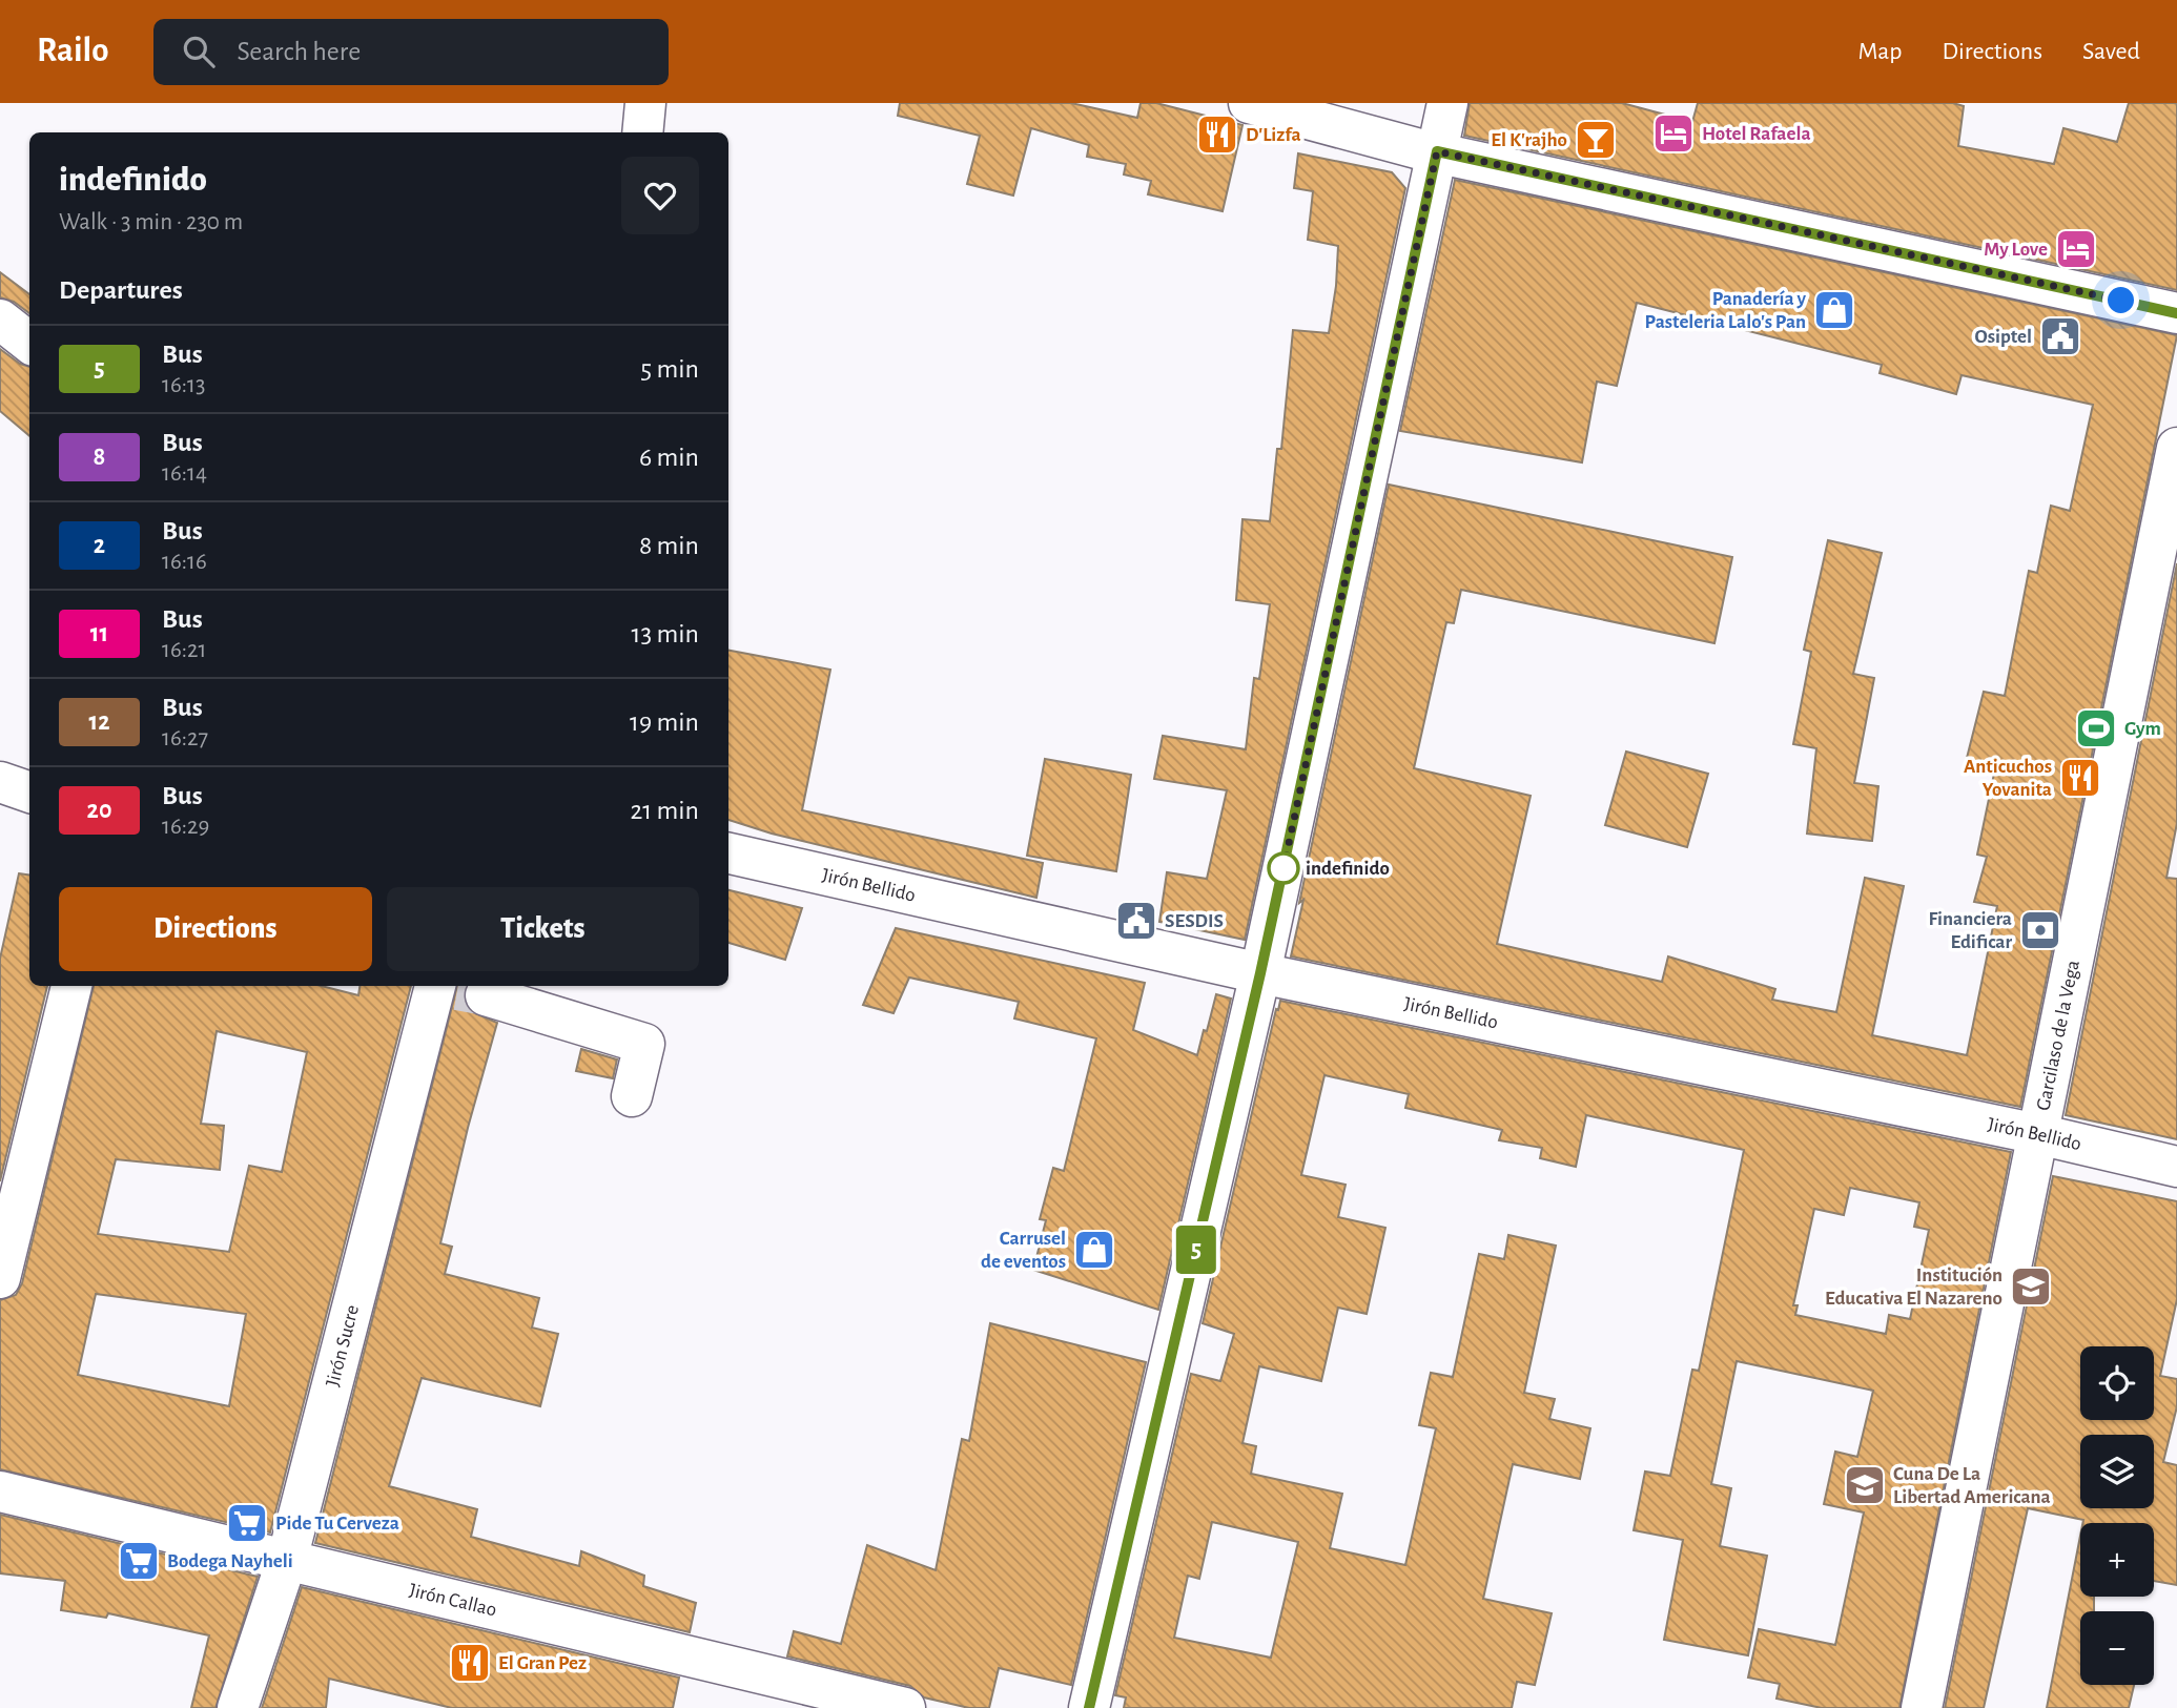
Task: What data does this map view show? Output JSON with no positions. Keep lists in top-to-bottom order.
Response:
{
  "streets": {
    "street": [
      "Jirón Bellido",
      "Garcilaso de la Vega",
      "Jirón Sucre",
      "Jirón Callao"
    ]
  },
  "crossings": [
    ["Jirón Bellido", "Garcilaso de la Vega"],
    ["Jirón Sucre", "Jirón Callao"]
  ],
  "places": {
    "hotel": ["Hotel Rafaela", "My Love"],
    "restaurant": ["D'Lizfa", "Anticuchos Yovanita", "El Gran Pez"],
    "bar": ["El K'rajho"],
    "shop": ["Panadería y Pasteleria Lalo's Pan", "Carrusel de eventos"],
    "public building": ["Osiptel", "SESDIS"],
    "sports": ["Gym"],
    "other": ["indefinido"],
    "bank": ["Financiera Edificar"],
    "school or university": ["Institución Educativa El Nazareno", "Cuna De La Libertad Americana"],
    "supermarket": ["Pide Tu Cerveza", "Bodega Nayheli"]
  },
  "lines": ["bus line 5"],
  "page": {
    "header": "Railo",
    "search": "Search here",
    "nav": ["Map", "Directions", "Saved"],
    "on_map": "5",
    "heading": [
      ["indefinido", "Walk · 3 min · 230 m"],
      "Departures"
    ],
    "list": [
      {
        "mark": "5",
        "name": "Bus",
        "note": "16:13",
        "value": "5 min"
      },
      {
        "mark": "8",
        "name": "Bus",
        "note": "16:14",
        "value": "6 min"
      },
      {
        "mark": "2",
        "name": "Bus",
        "note": "16:16",
        "value": "8 min"
      },
      {
        "mark": "11",
        "name": "Bus",
        "note": "16:21",
        "value": "13 min"
      },
      {
        "mark": "12",
        "name": "Bus",
        "note": "16:27",
        "value": "19 min"
      },
      {
        "mark": "20",
        "name": "Bus",
        "note": "16:29",
        "value": "21 min"
      }
    ],
    "buttons": ["Directions", "Tickets"],
    "map_buttons": ["+", "−"]
  }
}
